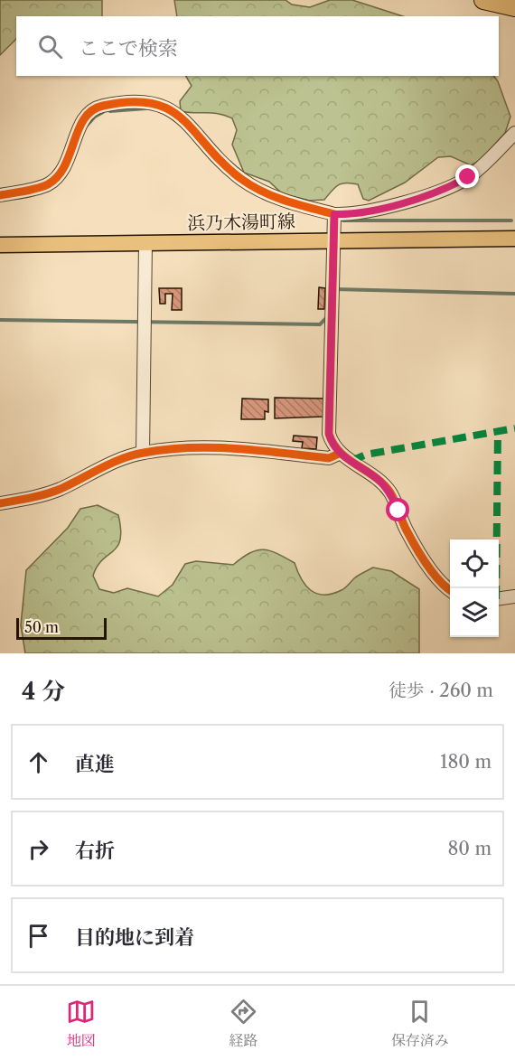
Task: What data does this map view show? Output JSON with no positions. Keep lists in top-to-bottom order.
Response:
{
  "streets": {
    "main road": ["浜乃木湯町線"]
  },
  "scale_bar": "50 m",
  "page": {
    "search": "ここで検索",
    "scale": "50 m",
    "heading": ["4 分", "徒歩 · 260 m"],
    "list": [
      ["直進", "180 m"],
      ["右折", "80 m"],
      "目的地に到着"
    ],
    "nav": ["地図", "経路", "保存済み"]
  }
}
